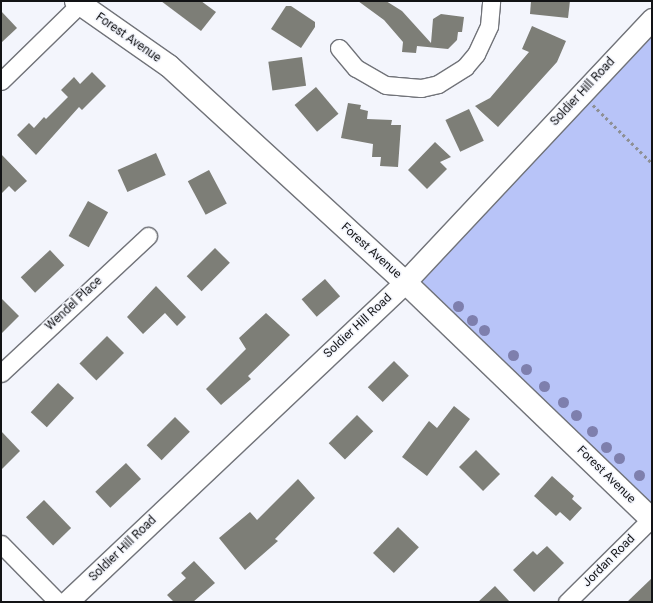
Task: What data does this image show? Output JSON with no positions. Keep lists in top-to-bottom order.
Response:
{
  "streets": {
    "main road": ["Forest Avenue"],
    "street": ["Soldier Hill Road", "Wendel Place", "Jordan Road"]
  },
  "crossings": [
    ["Forest Avenue", "Soldier Hill Road"],
    ["Forest Avenue", "Jordan Road"]
  ]
}
